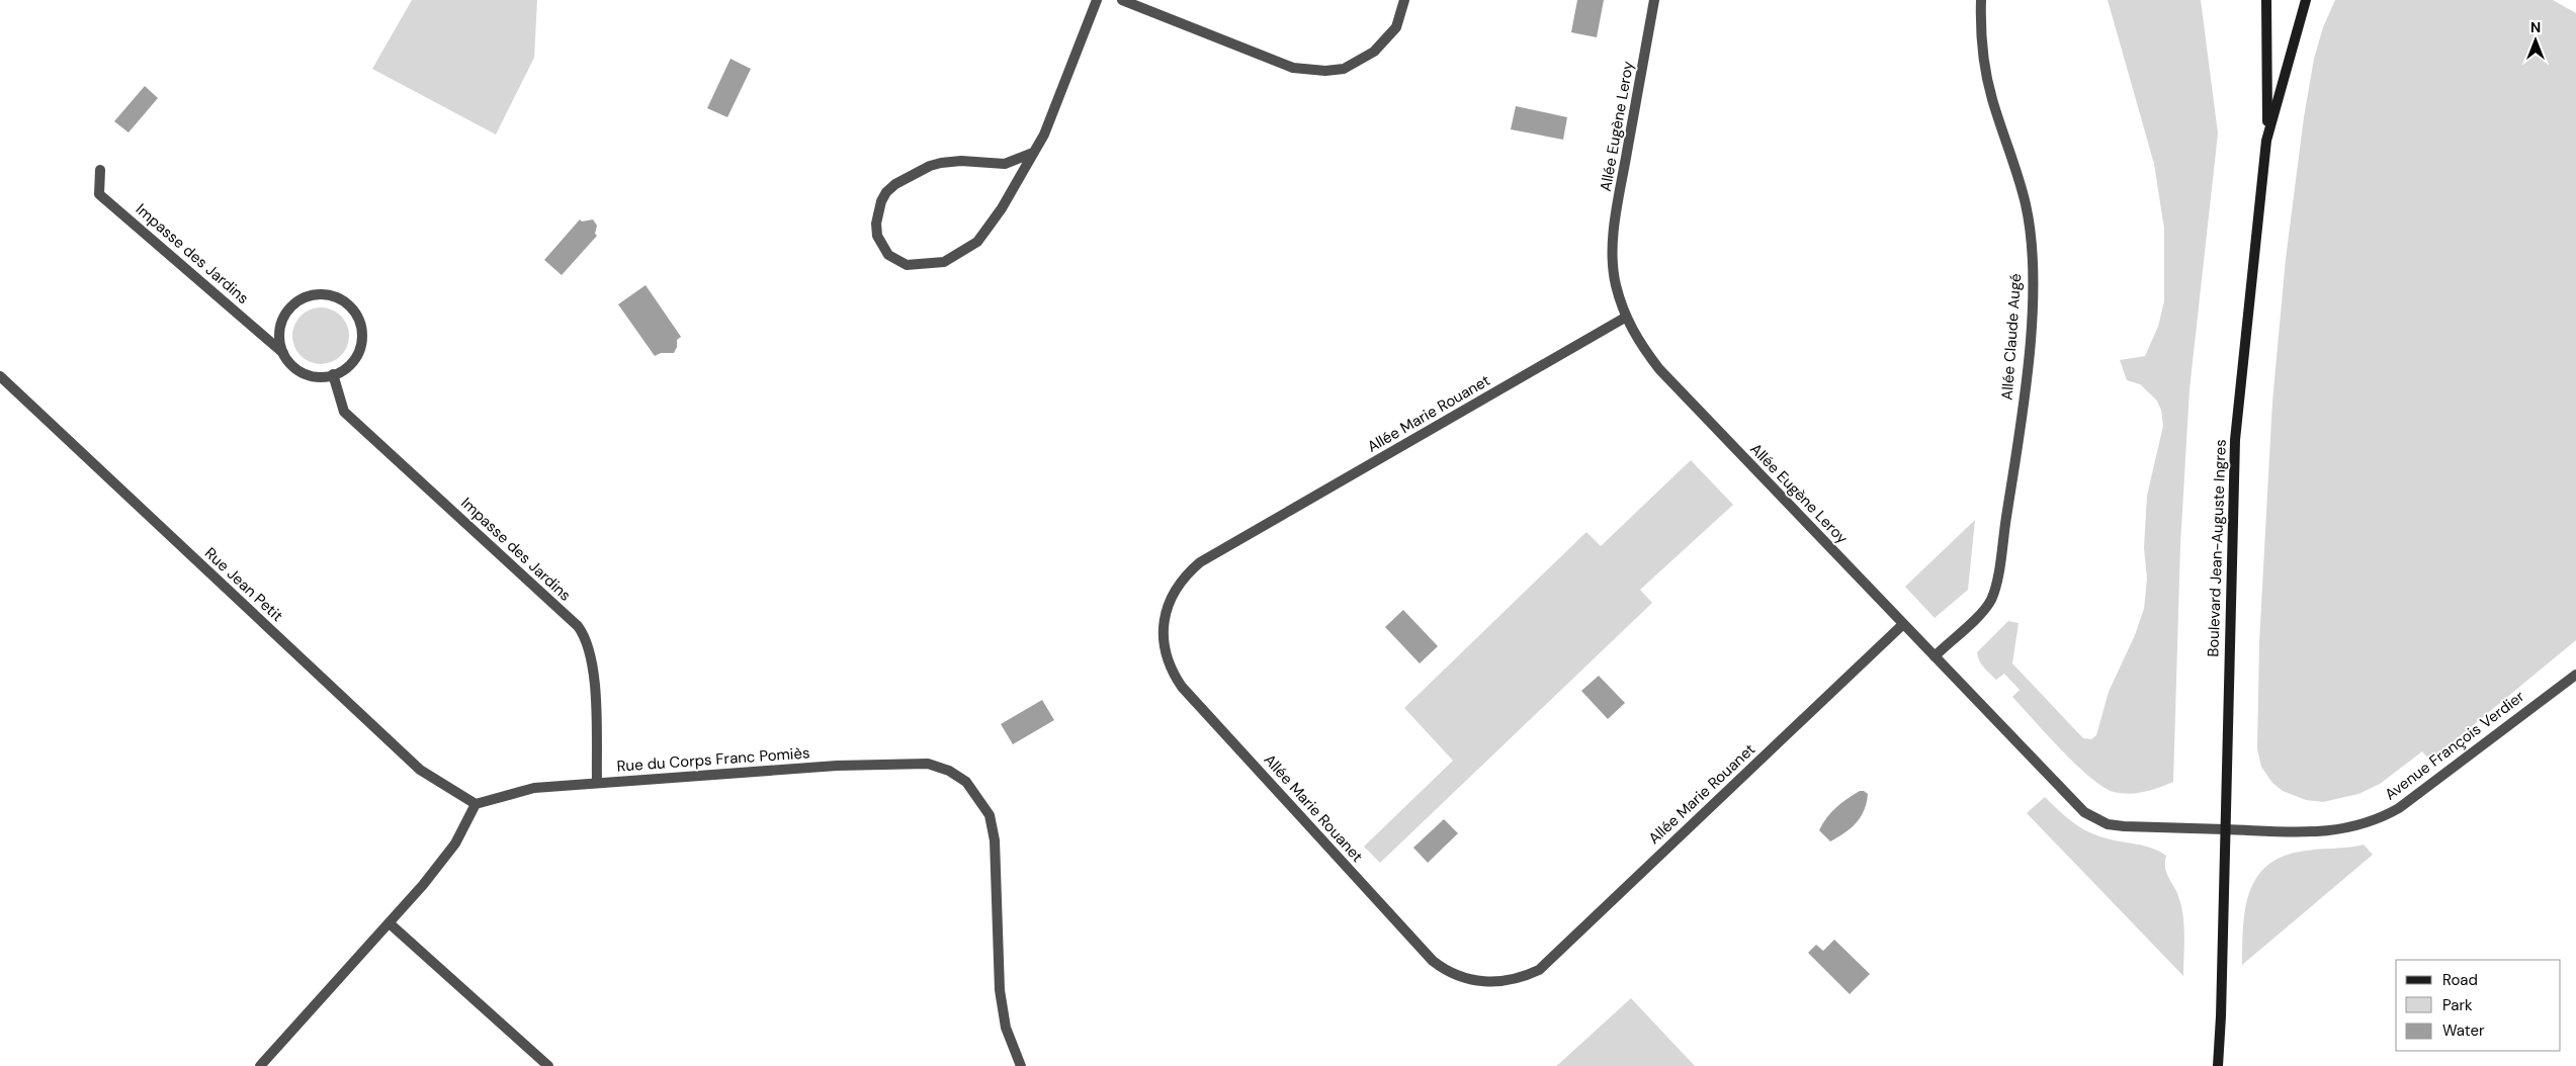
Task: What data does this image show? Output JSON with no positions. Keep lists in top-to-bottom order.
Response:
{
  "streets": {
    "main road": ["Boulevard Jean-Auguste Ingres"],
    "street": [
      "Allée Eugène Leroy",
      "Impasse des Jardins",
      "Allée Claude Augé",
      "Allée Marie Rouanet",
      "Rue Jean Petit",
      "Avenue François Verdier",
      "Rue du Corps Franc Pomiès"
    ]
  },
  "crossings": [
    ["Allée Eugène Leroy", "Allée Claude Augé"],
    ["Allée Eugène Leroy", "Allée Marie Rouanet"],
    ["Allée Eugène Leroy", "Boulevard Jean-Auguste Ingres"],
    ["Allée Eugène Leroy", "Avenue François Verdier"],
    ["Impasse des Jardins", "Rue du Corps Franc Pomiès"],
    ["Boulevard Jean-Auguste Ingres", "Avenue François Verdier"],
    ["Rue Jean Petit", "Rue du Corps Franc Pomiès"]
  ],
  "legend": ["Road", "Park", "Water"],
  "north": "top"
}
